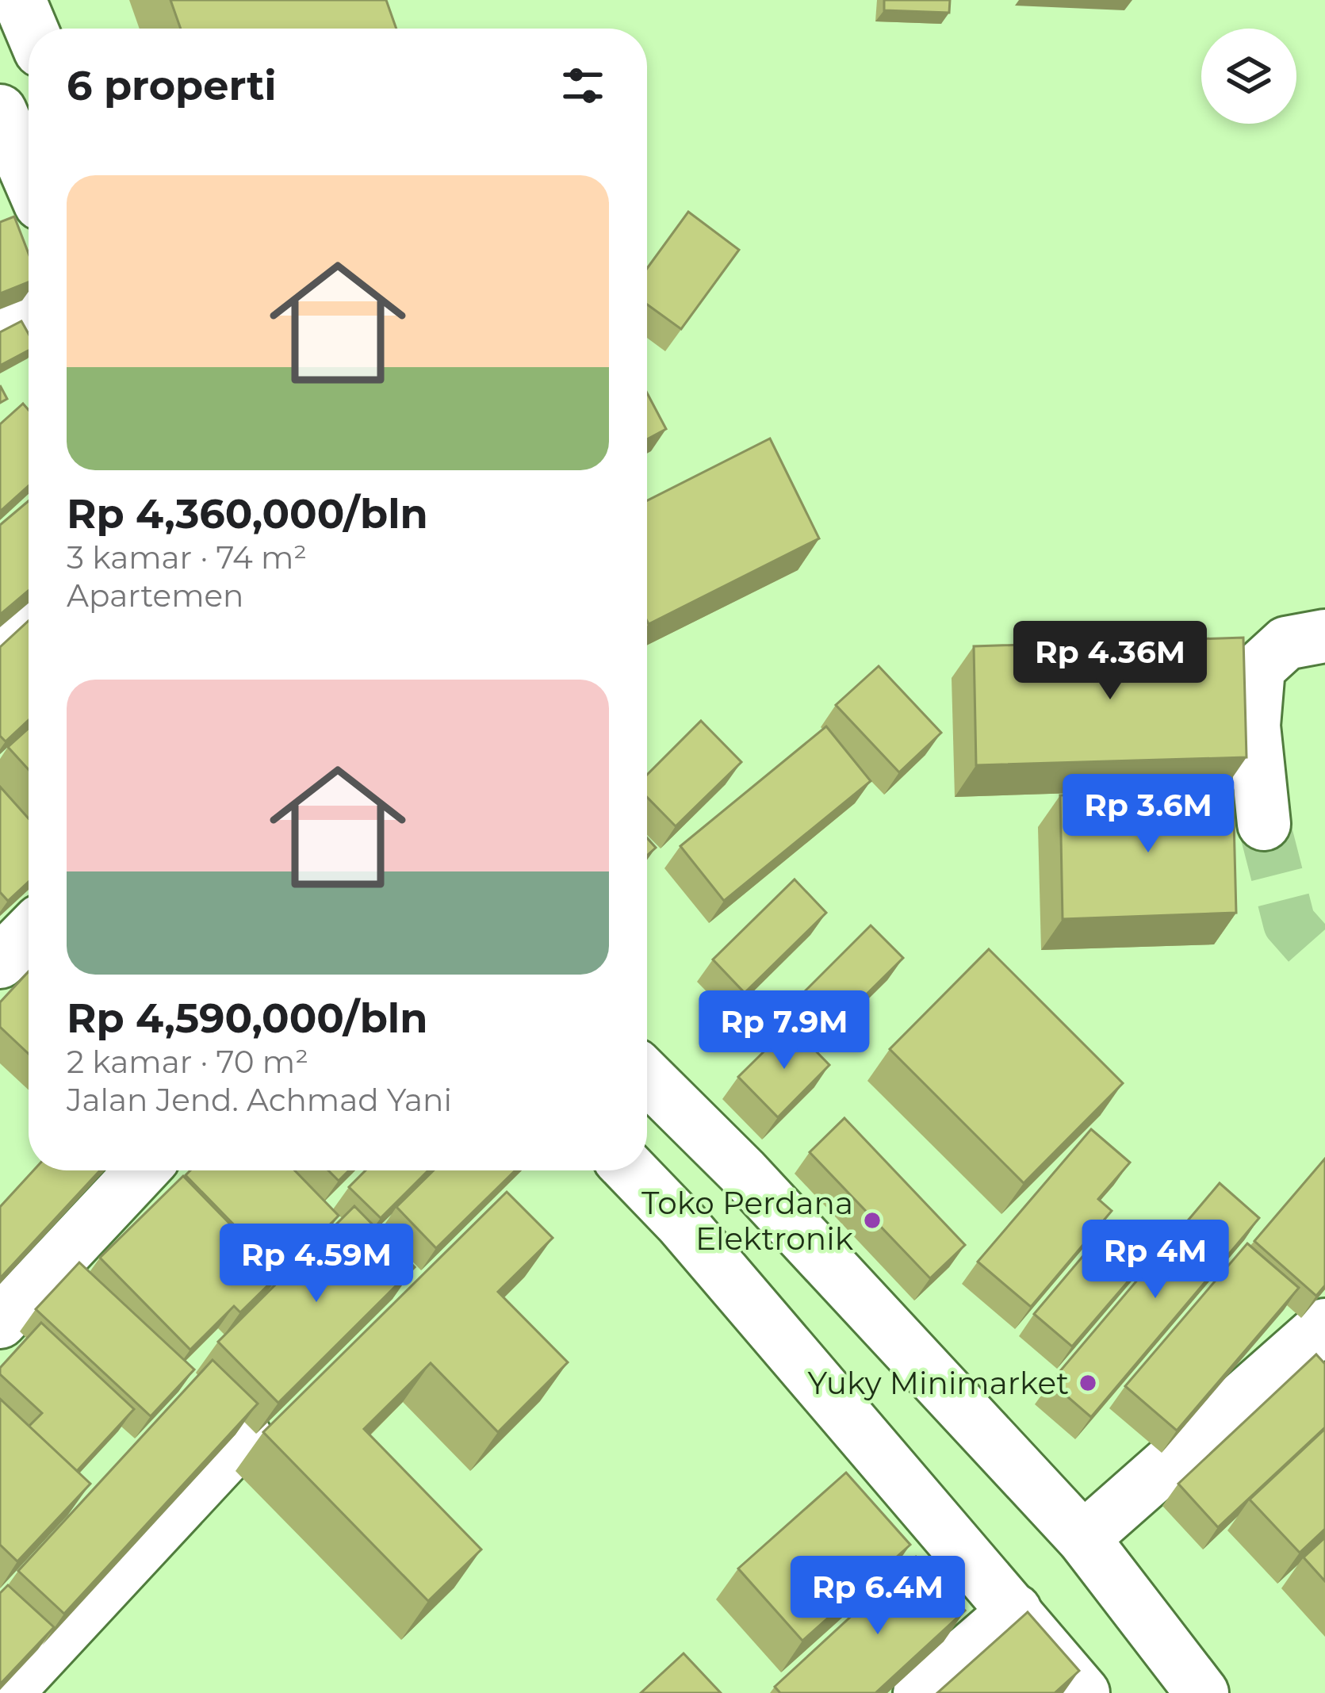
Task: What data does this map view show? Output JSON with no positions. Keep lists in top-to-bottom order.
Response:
{
  "places": ["Toko Perdana Elektronik", "Yuky Minimarket"],
  "page": {
    "heading": "6 properti",
    "list": [
      {
        "name": "Rp 4,360,000/bln",
        "note": "3 kamar · 74 m² · Apartemen"
      },
      {
        "name": "Rp 4,590,000/bln",
        "note": "2 kamar · 70 m² · Jalan Jend. Achmad Yani"
      }
    ],
    "price": [
      "Rp 4.36M",
      "Rp 3.6M",
      "Rp 7.9M",
      "Rp 4M",
      "Rp 4.59M",
      "Rp 6.4M"
    ]
  }
}
